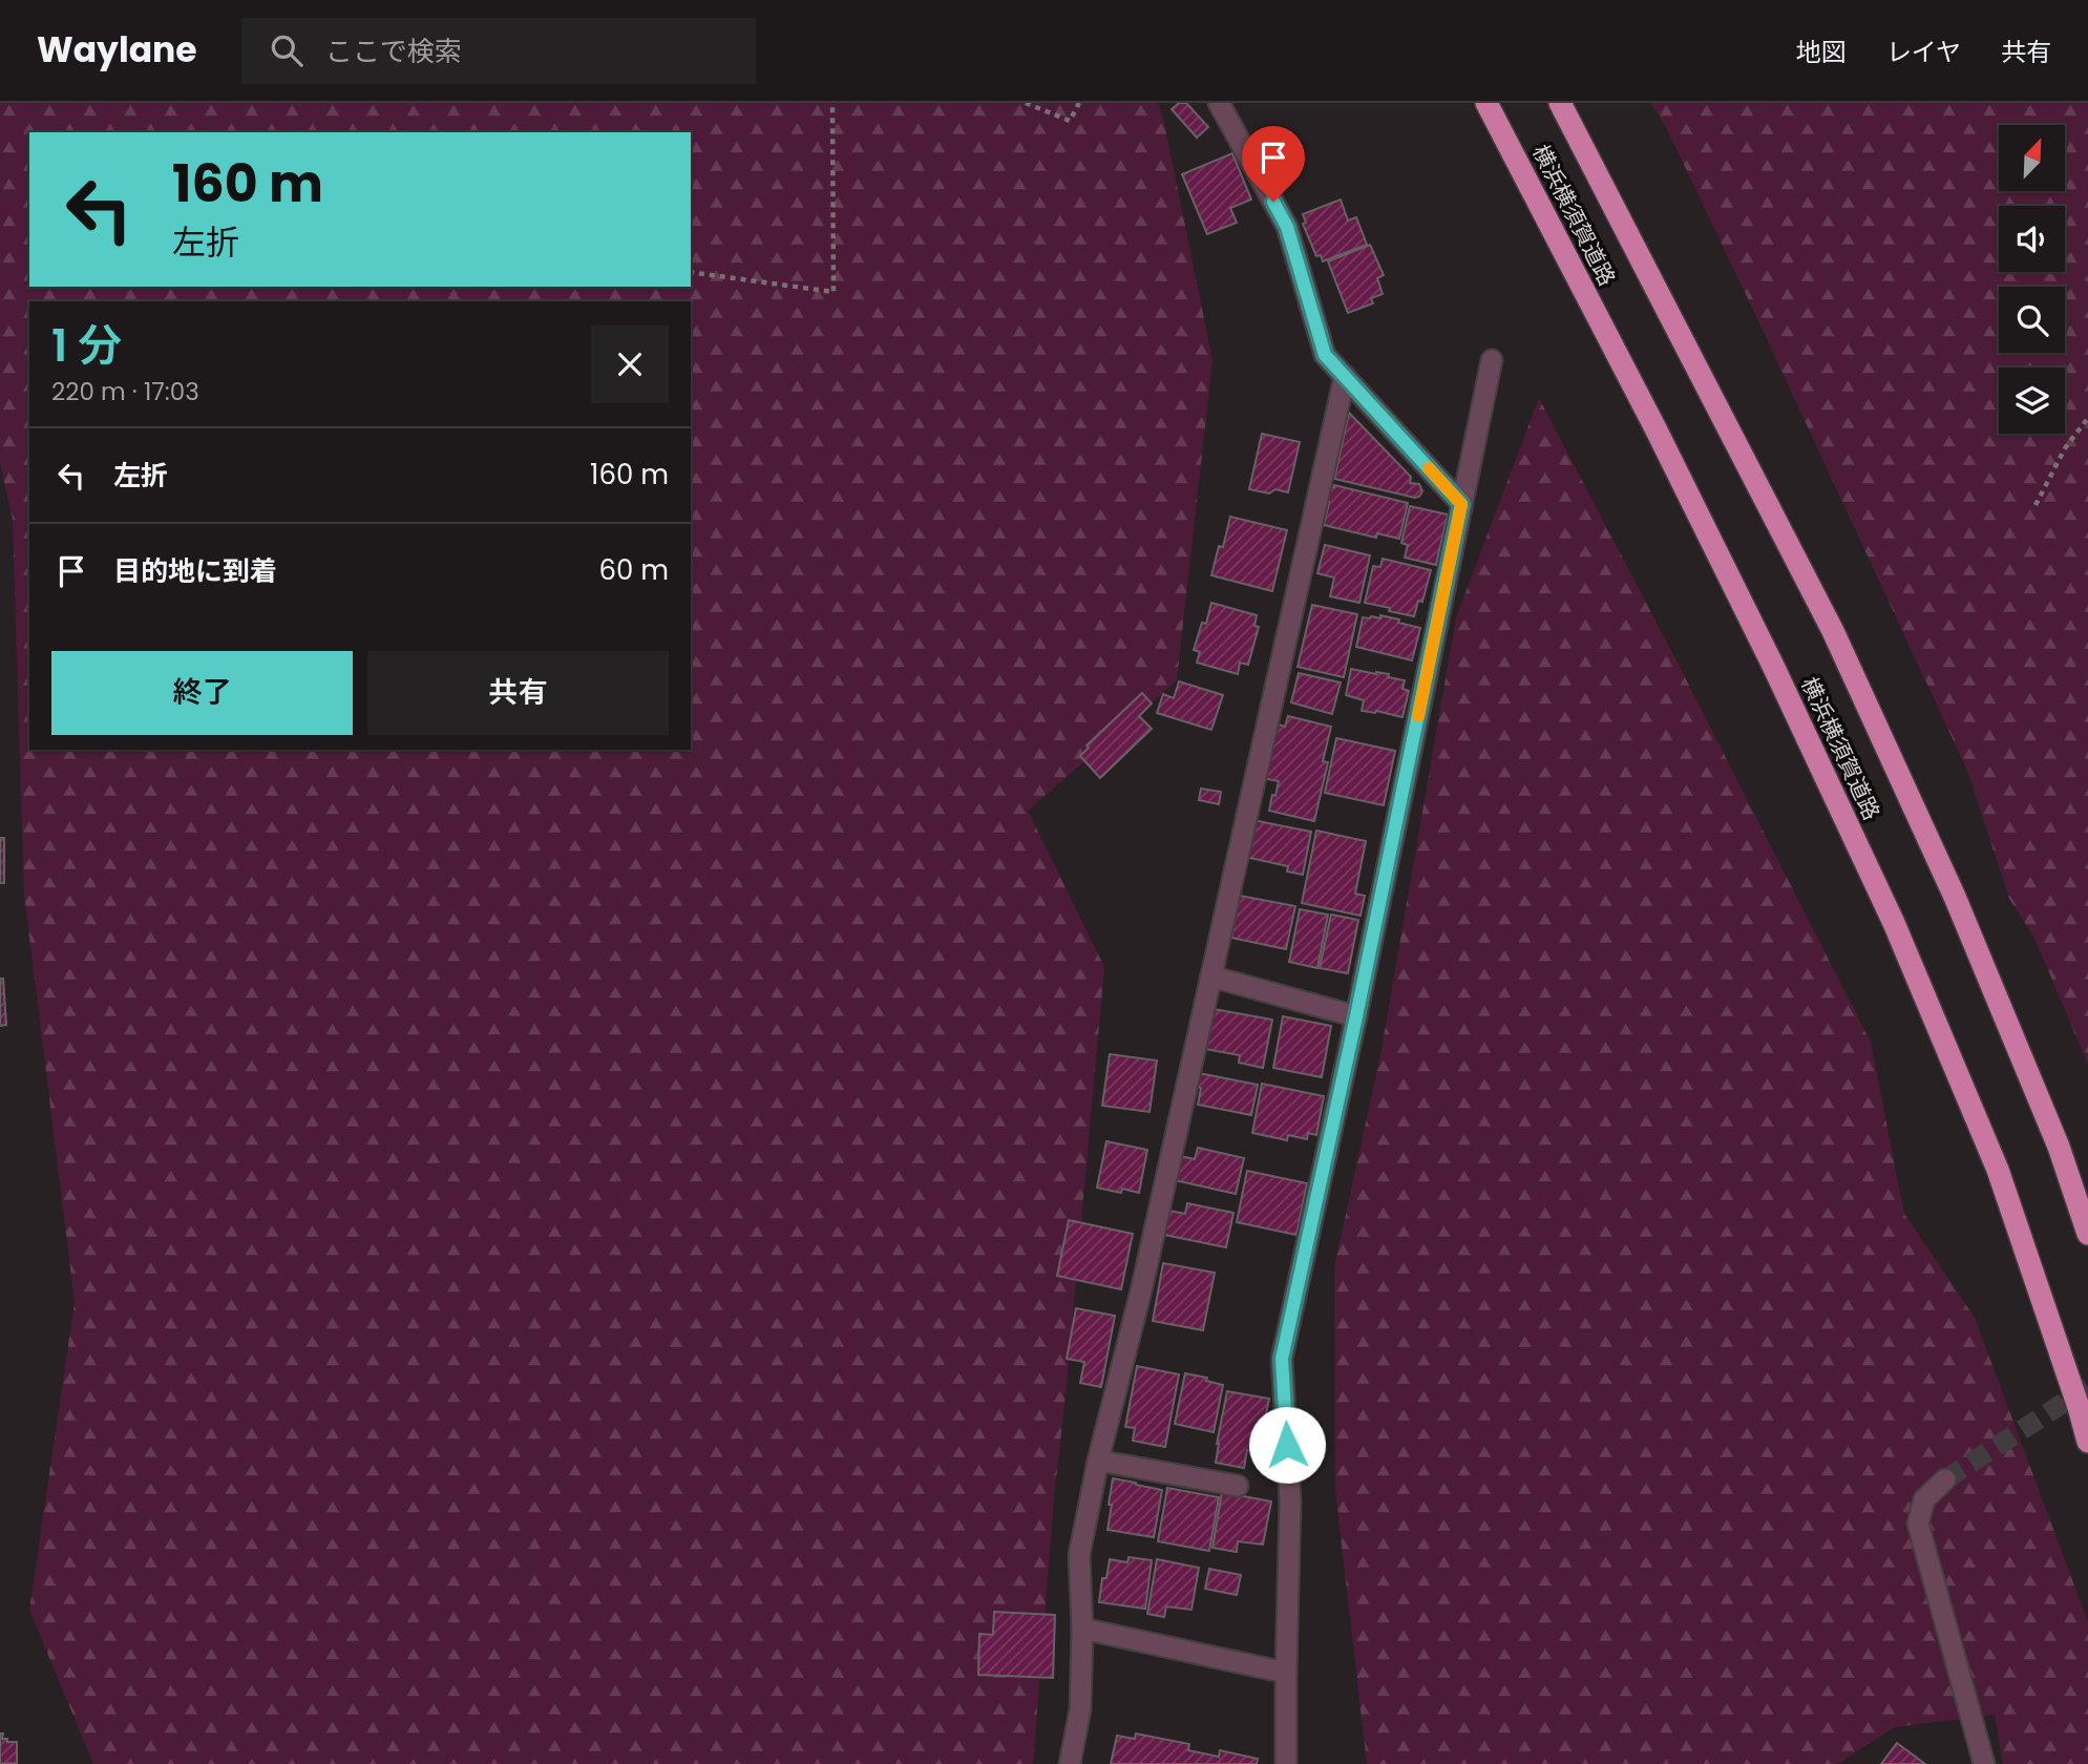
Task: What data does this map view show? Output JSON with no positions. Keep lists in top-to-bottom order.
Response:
{
  "streets": {
    "highway": ["横浜横須賀道路"]
  },
  "north": "top right",
  "page": {
    "header": "Waylane",
    "search": "ここで検索",
    "nav": ["地図", "レイヤ", "共有"],
    "turn": ["160 m", "左折"],
    "heading": ["1 分", "220 m · 17:03"],
    "list": [
      {
        "name": "左折",
        "value": "160 m"
      },
      {
        "name": "目的地に到着",
        "value": "60 m"
      }
    ],
    "buttons": ["終了", "共有"]
  }
}
